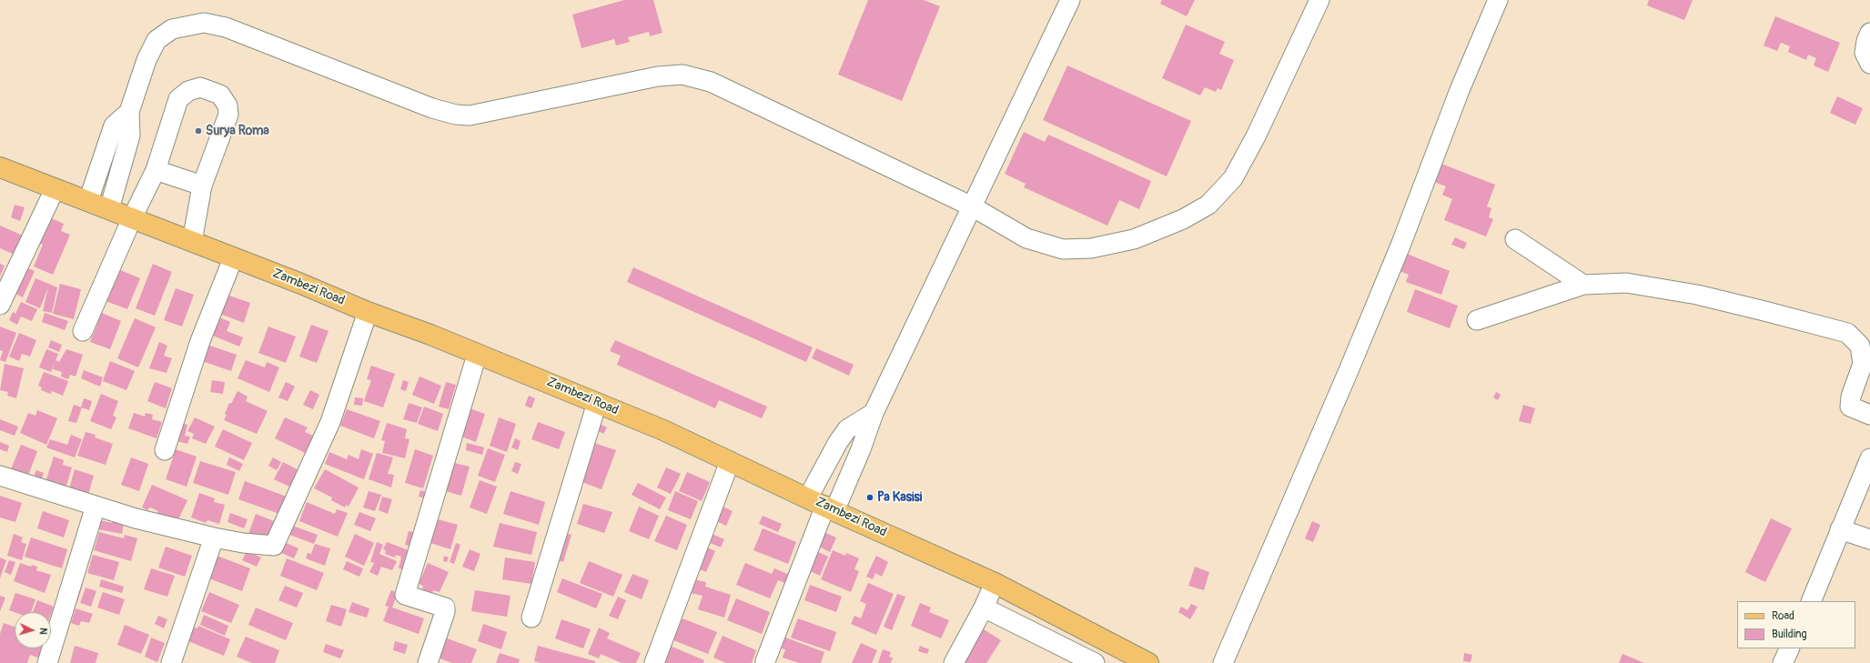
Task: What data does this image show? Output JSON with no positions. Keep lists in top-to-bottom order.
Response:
{
  "streets": {
    "main road": ["Zambezi Road"]
  },
  "places": ["Surya Roma", "Pa Kasisi"],
  "legend": ["Road", "Building"],
  "north": "right"
}
